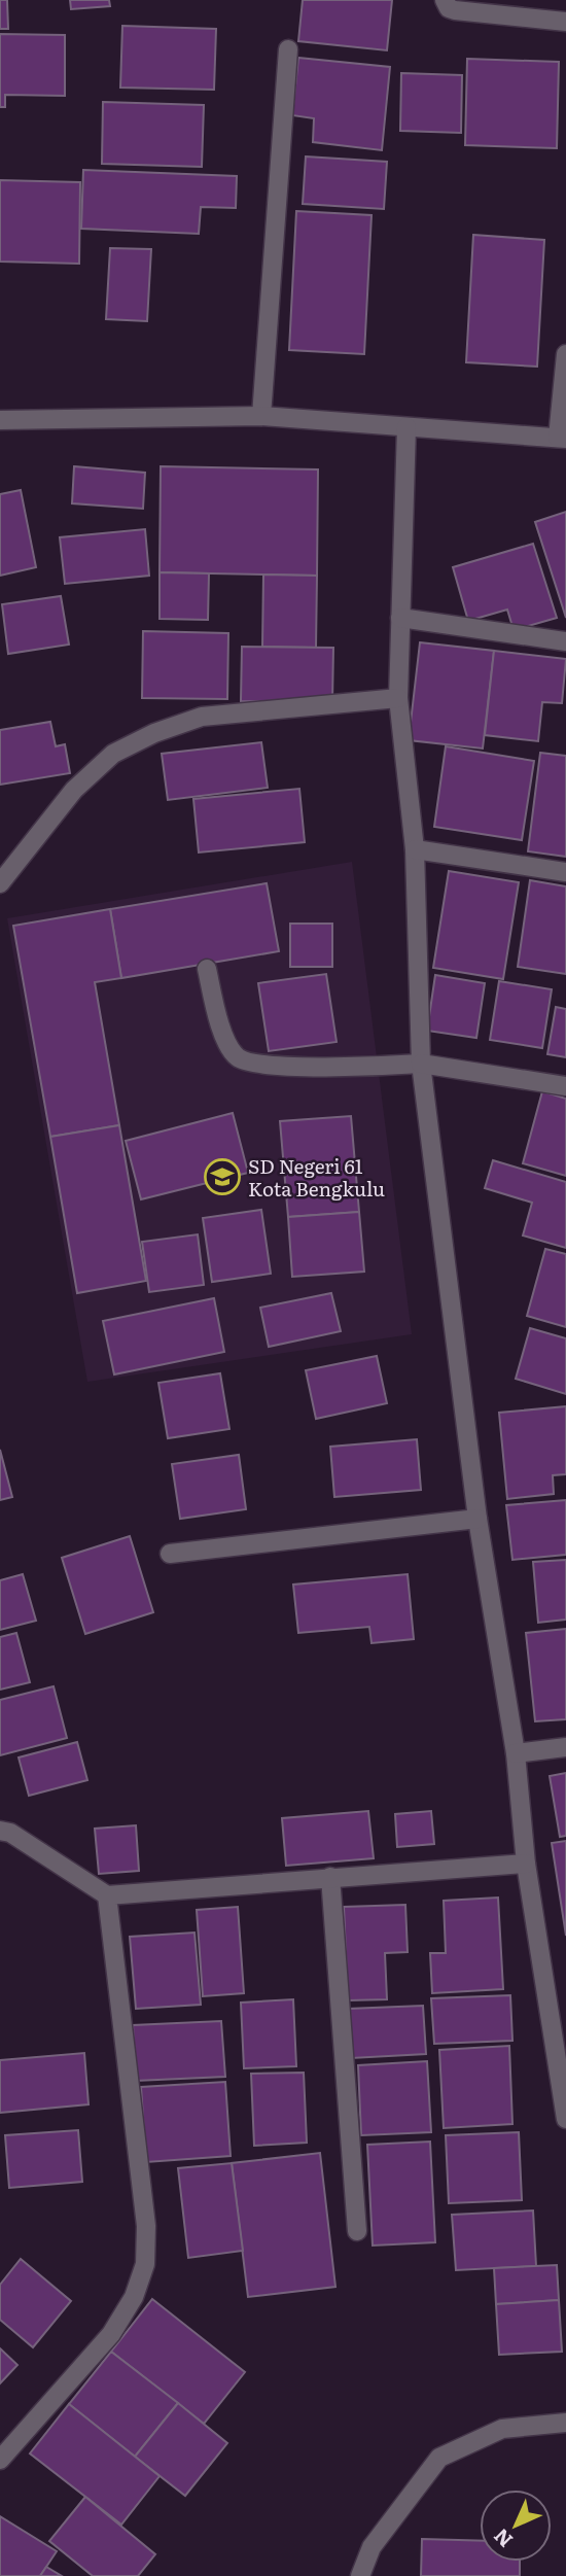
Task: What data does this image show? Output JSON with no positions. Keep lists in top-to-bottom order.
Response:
{
  "places": {
    "school or university": ["SD Negeri 61 Kota Bengkulu"]
  },
  "north": "bottom left"
}
